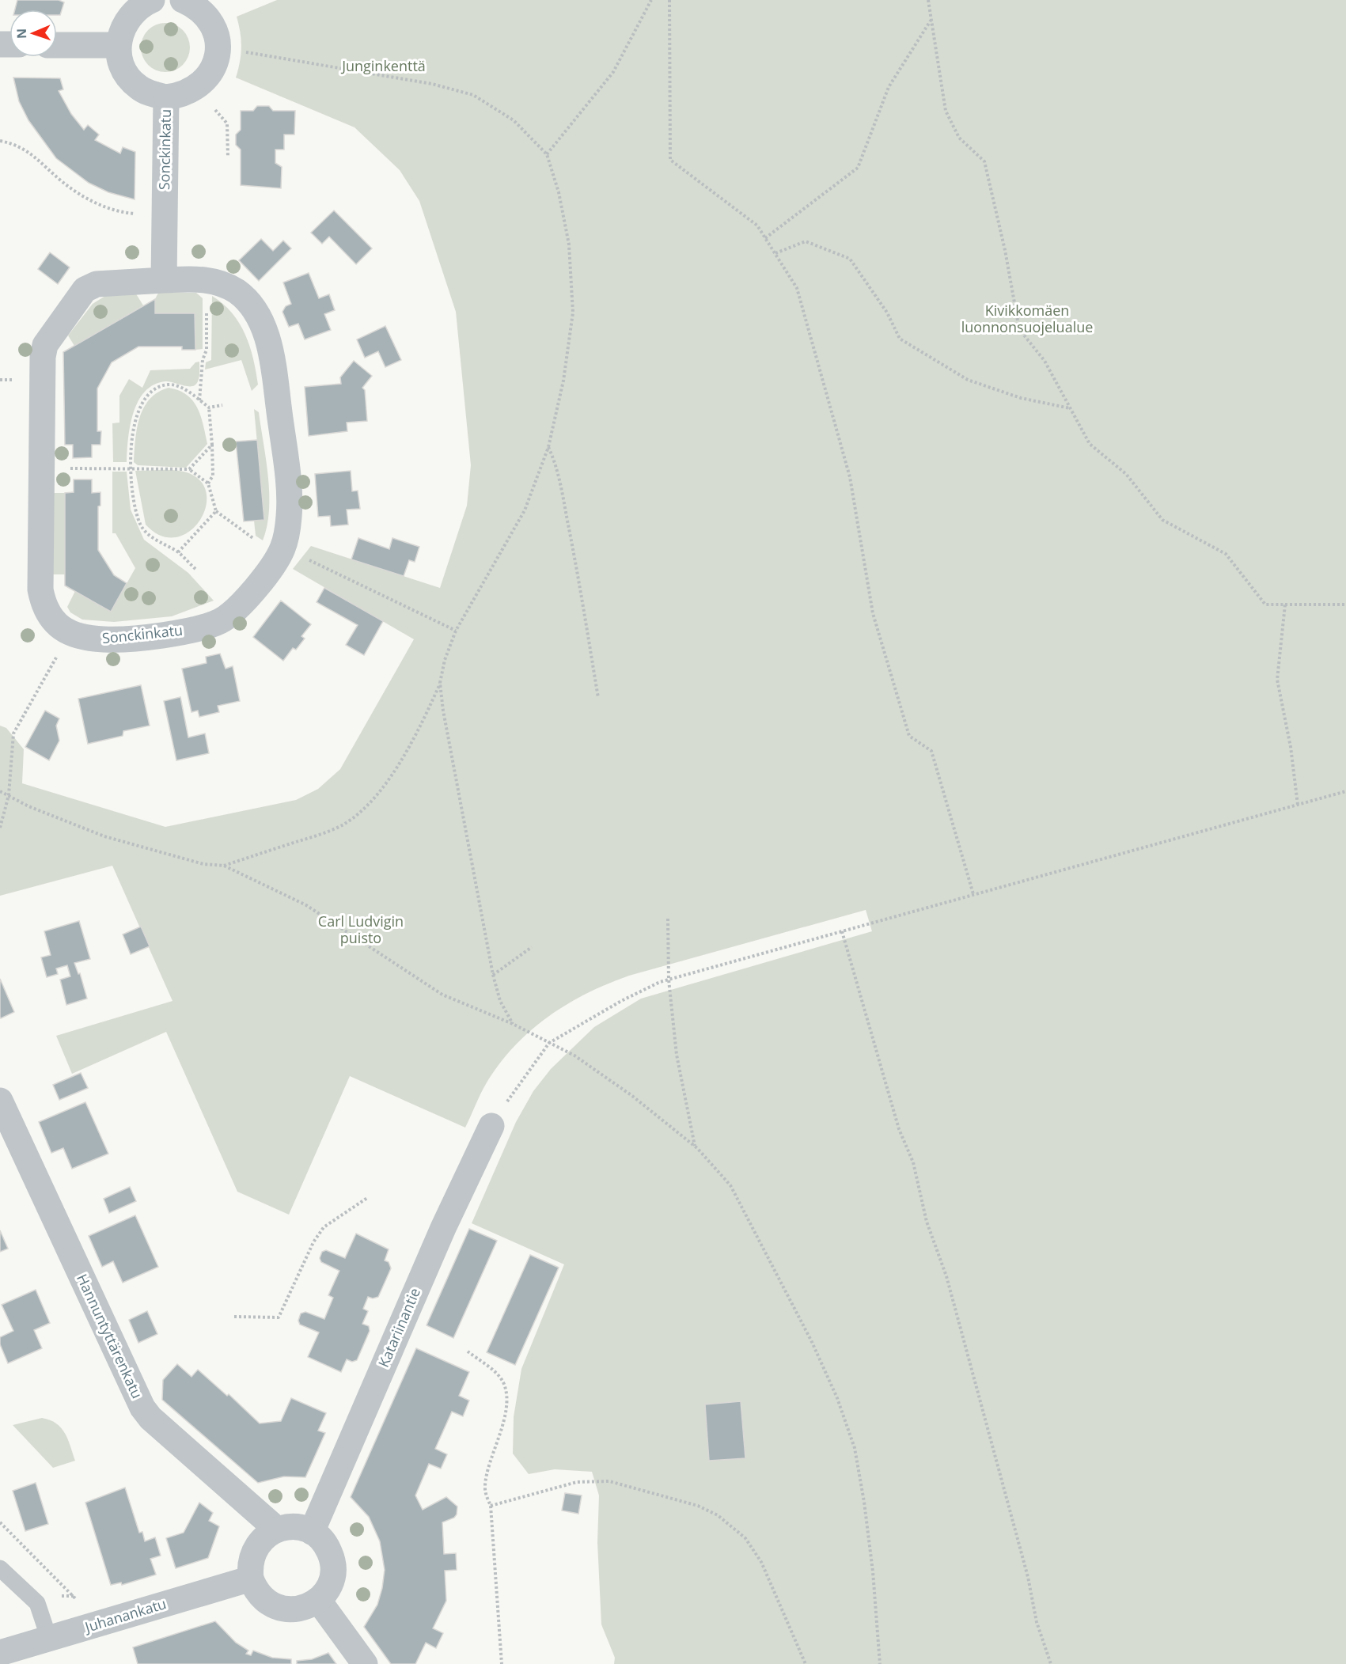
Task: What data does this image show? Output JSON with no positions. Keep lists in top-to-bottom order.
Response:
{
  "streets": {
    "street": [
      "Sonckinkatu",
      "Katariinantie",
      "Hannuntyttärenkatu",
      "Juhanankatu"
    ]
  },
  "crossings": [
    ["Katariinantie", "Hannuntyttärenkatu"],
    ["Katariinantie", "Juhanankatu"],
    ["Hannuntyttärenkatu", "Juhanankatu"]
  ],
  "parks": ["Junginkenttä", "Kivikkomäen luonnonsuojelualue", "Carl Ludvigin puisto"],
  "north": "left"
}
